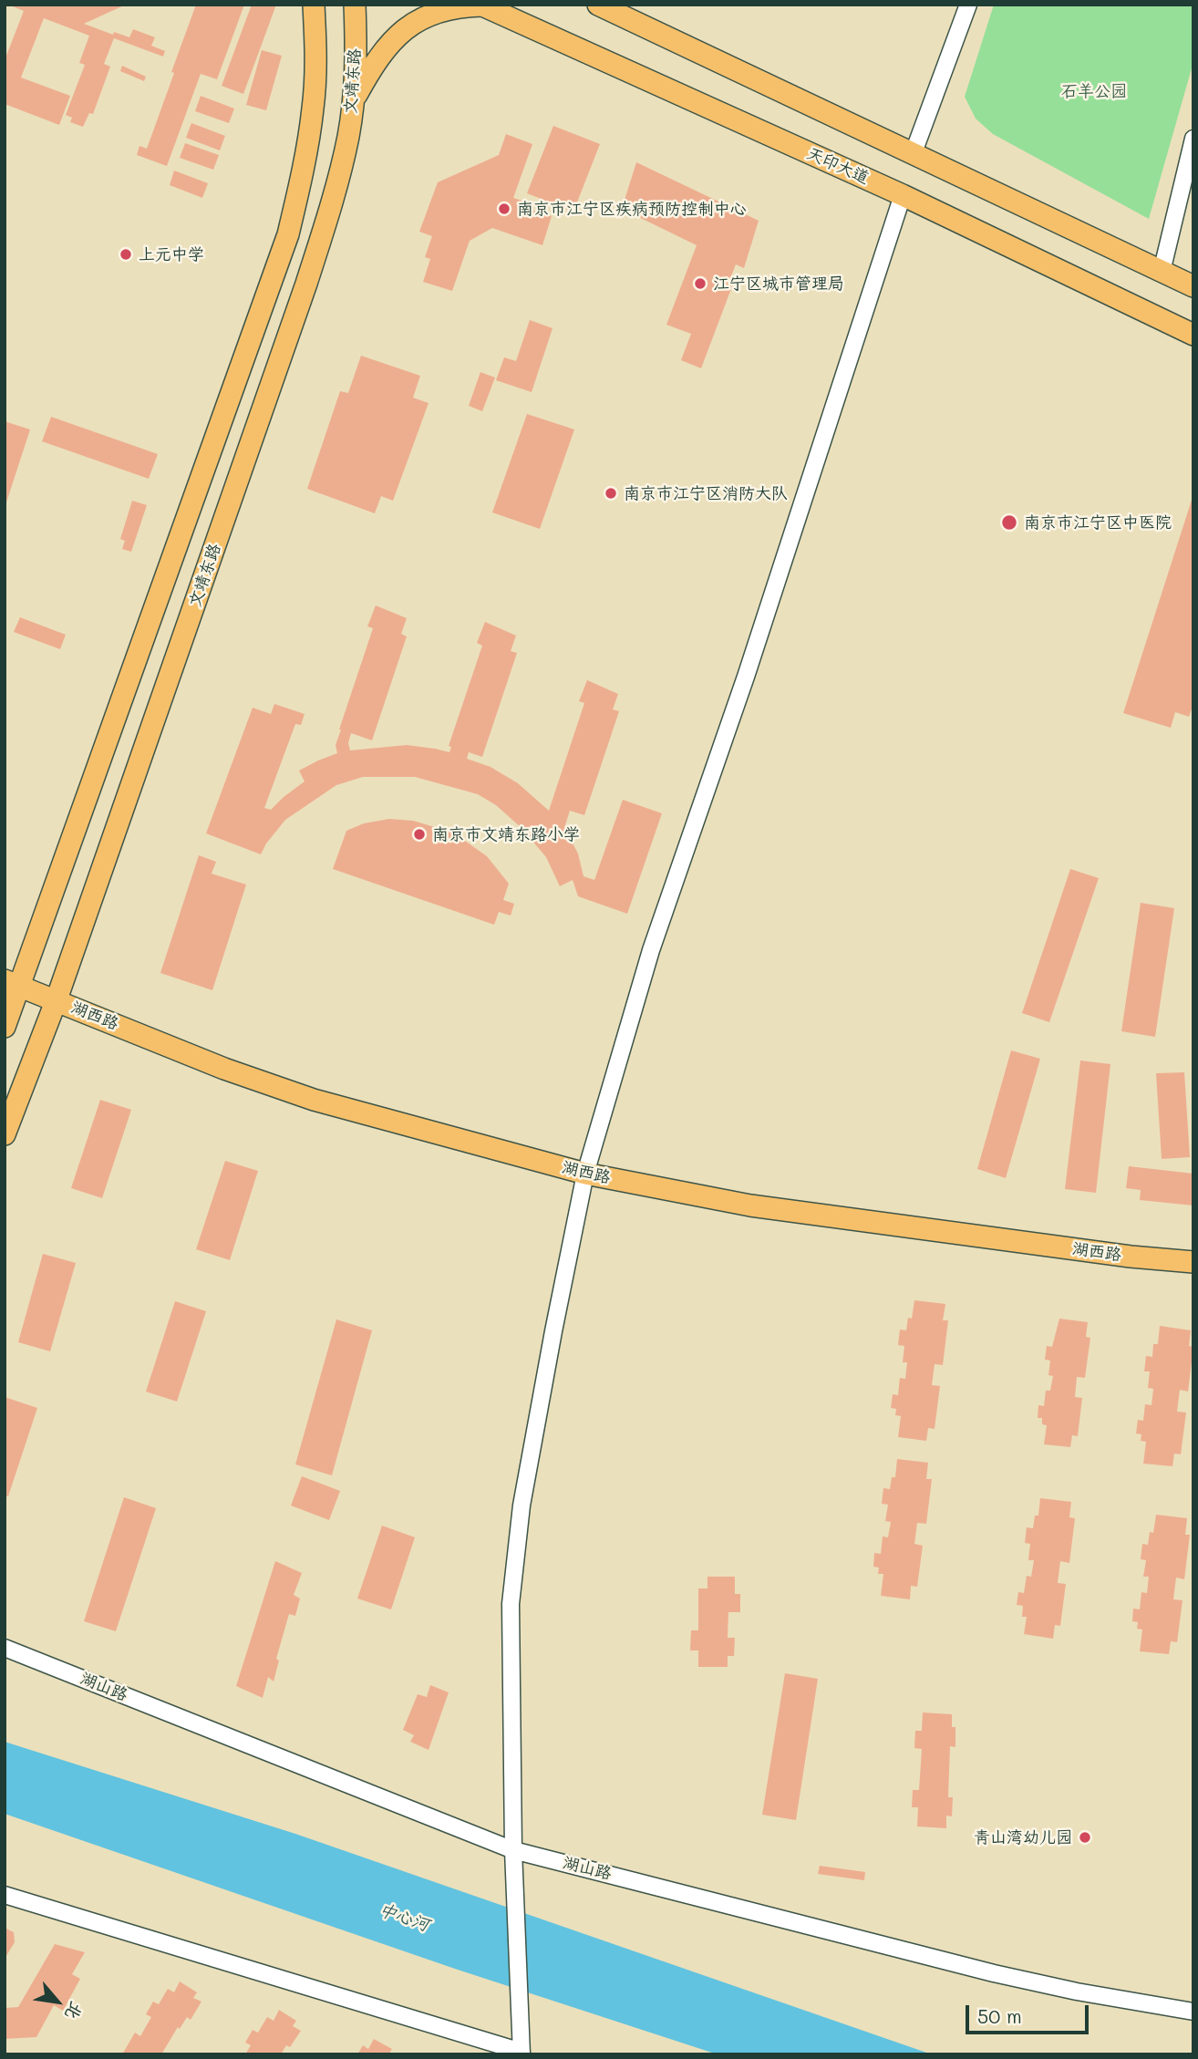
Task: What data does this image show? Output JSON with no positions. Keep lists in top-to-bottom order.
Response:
{
  "streets": {
    "main road": ["文靖东路", "天印大道", "湖西路"],
    "street": ["湖山路"]
  },
  "crossings": [
    ["文靖东路", "湖西路"]
  ],
  "water": ["中心河"],
  "parks": ["石羊公园"],
  "places": [
    "南京市江宁区疾病预防控制中心",
    "上元中学",
    "江宁区城市管理局",
    "南京市江宁区消防大队",
    "南京市江宁区中医院",
    "南京市文靖东路小学",
    "青山湾幼儿园"
  ],
  "scale_bar": "50 m",
  "north": "bottom right"
}
